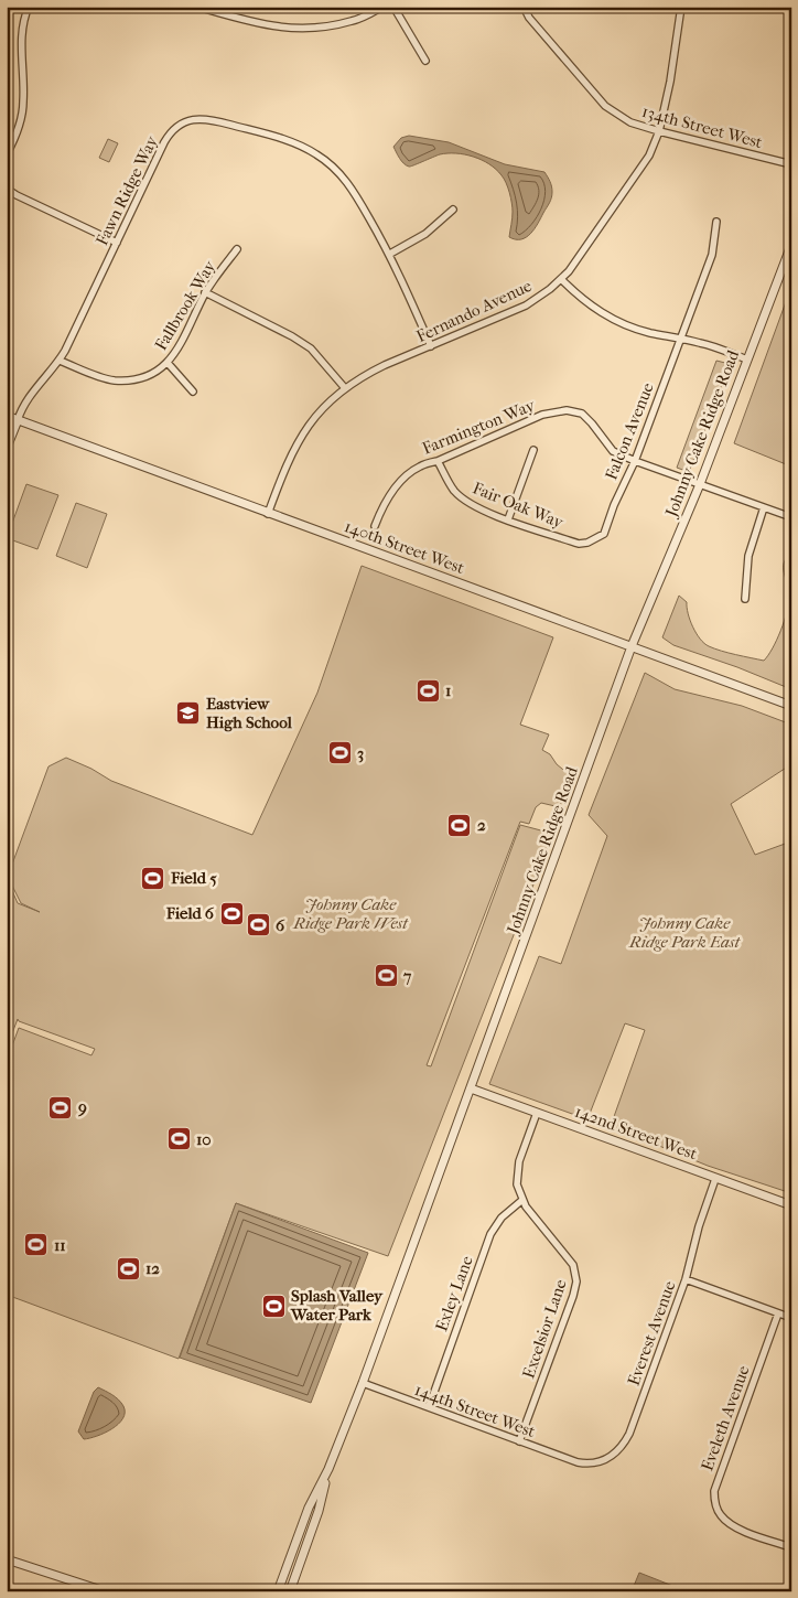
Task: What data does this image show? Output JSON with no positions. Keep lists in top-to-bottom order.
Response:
{
  "streets": {
    "street": [
      "134th Street West",
      "Fawn Ridge Way",
      "Fallbrook Way",
      "Fernando Avenue",
      "Farmington Way",
      "Falcon Avenue",
      "Johnny Cake Ridge Road",
      "Fair Oak Way",
      "140th Street West",
      "142nd Street West",
      "Exley Lane",
      "Excelsior Lane",
      "Everest Avenue",
      "144th Street West",
      "Eveleth Avenue"
    ]
  },
  "crossings": [
    ["134th Street West", "Fernando Avenue"],
    ["Fawn Ridge Way", "Fallbrook Way"],
    ["Fawn Ridge Way", "Fernando Avenue"],
    ["Fawn Ridge Way", "140th Street West"],
    ["Fernando Avenue", "140th Street West"],
    ["Farmington Way", "Falcon Avenue"],
    ["Farmington Way", "Johnny Cake Ridge Road"],
    ["Farmington Way", "Fair Oak Way"],
    ["Falcon Avenue", "Fair Oak Way"],
    ["Johnny Cake Ridge Road", "140th Street West"],
    ["Johnny Cake Ridge Road", "142nd Street West"],
    ["Johnny Cake Ridge Road", "144th Street West"],
    ["142nd Street West", "Excelsior Lane"],
    ["142nd Street West", "Everest Avenue"],
    ["Exley Lane", "Excelsior Lane"],
    ["Exley Lane", "144th Street West"],
    ["Excelsior Lane", "144th Street West"],
    ["Everest Avenue", "144th Street West"]
  ],
  "parks": ["Johnny Cake Ridge Park West", "Johnny Cake Ridge Park East"],
  "places": {
    "sports": [
      "1",
      "3",
      "2",
      "Field 5",
      "Field 6",
      "6",
      "7",
      "9",
      "10",
      "11",
      "12",
      "Splash Valley Water Park"
    ],
    "school or university": ["Eastview High School"]
  }
}
